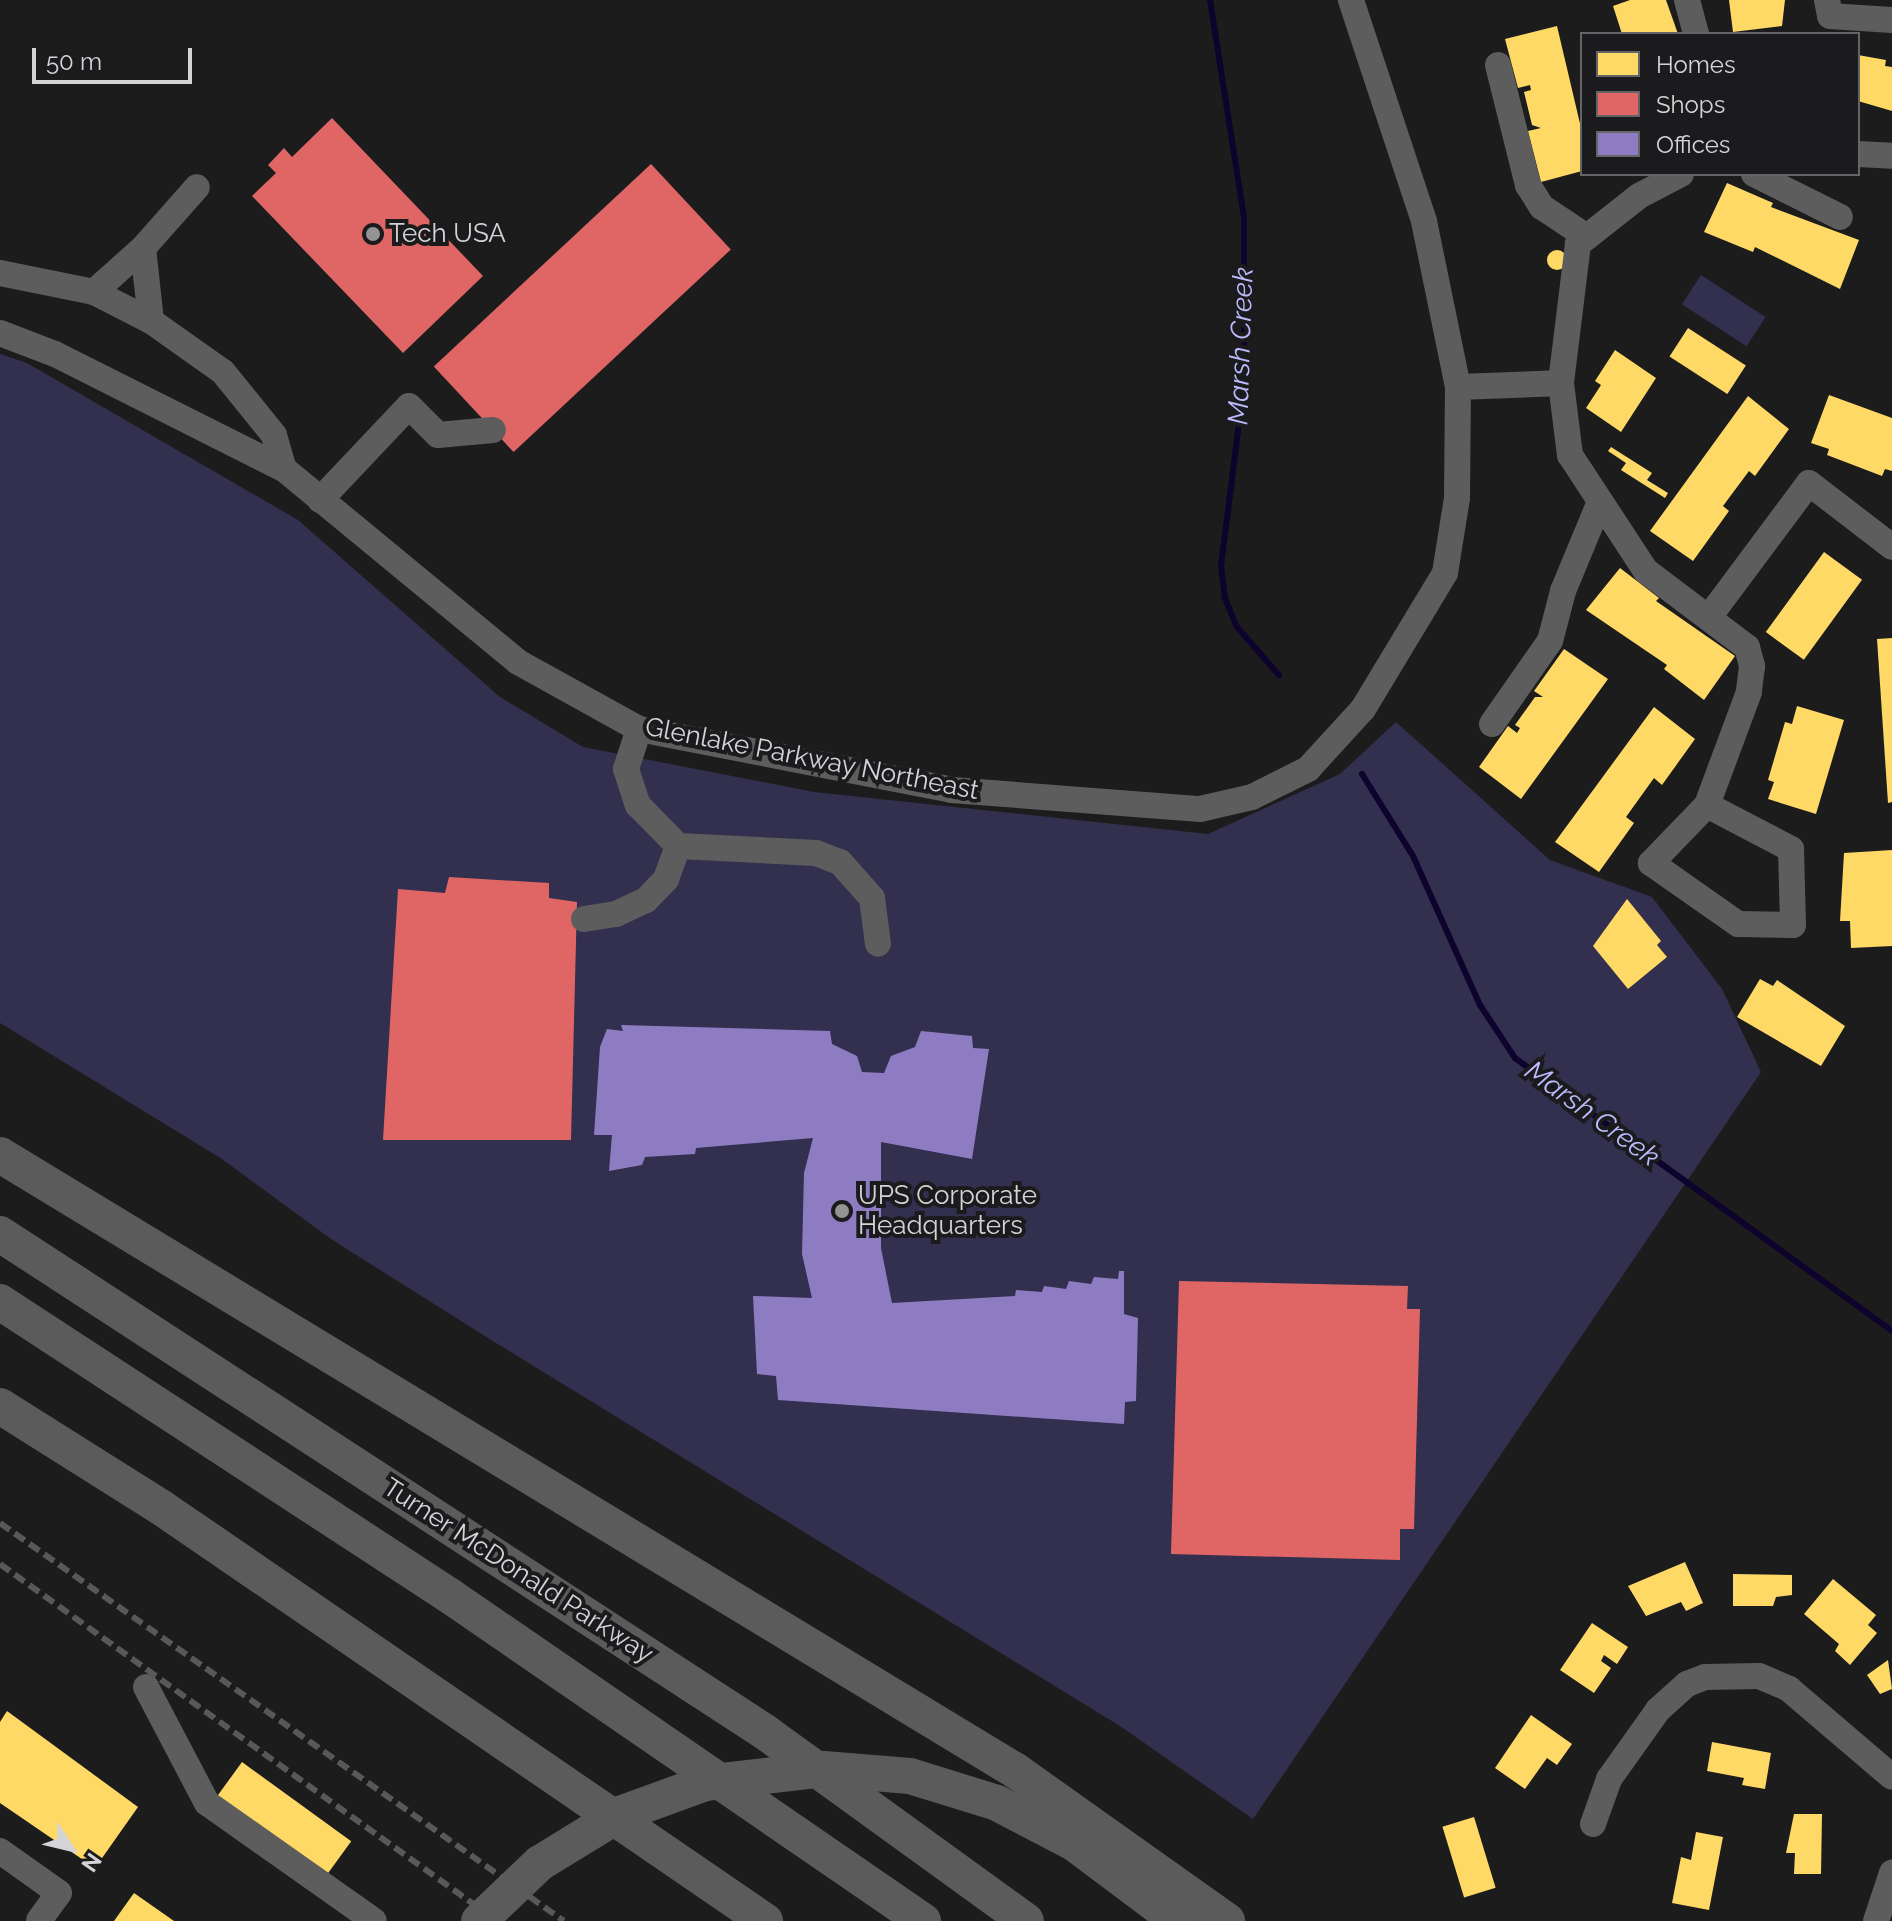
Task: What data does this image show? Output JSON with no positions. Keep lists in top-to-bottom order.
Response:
{
  "streets": {
    "highway": ["Turner McDonald Parkway"],
    "street": ["Glenlake Parkway Northeast"]
  },
  "water": ["Marsh Creek"],
  "places": ["Tech USA", "UPS Corporate Headquarters"],
  "legend": ["Homes", "Shops", "Offices"],
  "scale_bar": "50 m",
  "north": "bottom right"
}
